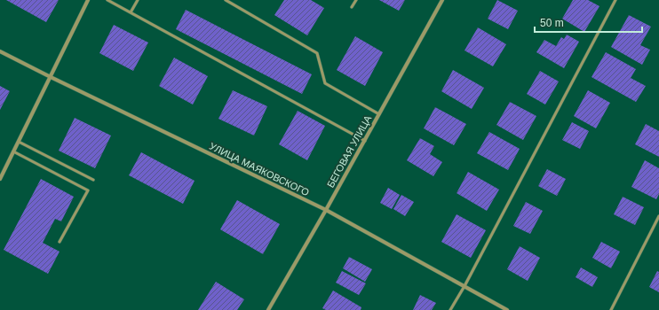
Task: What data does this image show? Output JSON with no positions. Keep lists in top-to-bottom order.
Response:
{
  "streets": {
    "street": ["БЕГОВАЯ УЛИЦА", "УЛИЦА МАЯКОВСКОГО"]
  },
  "crossings": [
    ["БЕГОВАЯ УЛИЦА", "УЛИЦА МАЯКОВСКОГО"]
  ],
  "scale_bar": "50 m"
}
